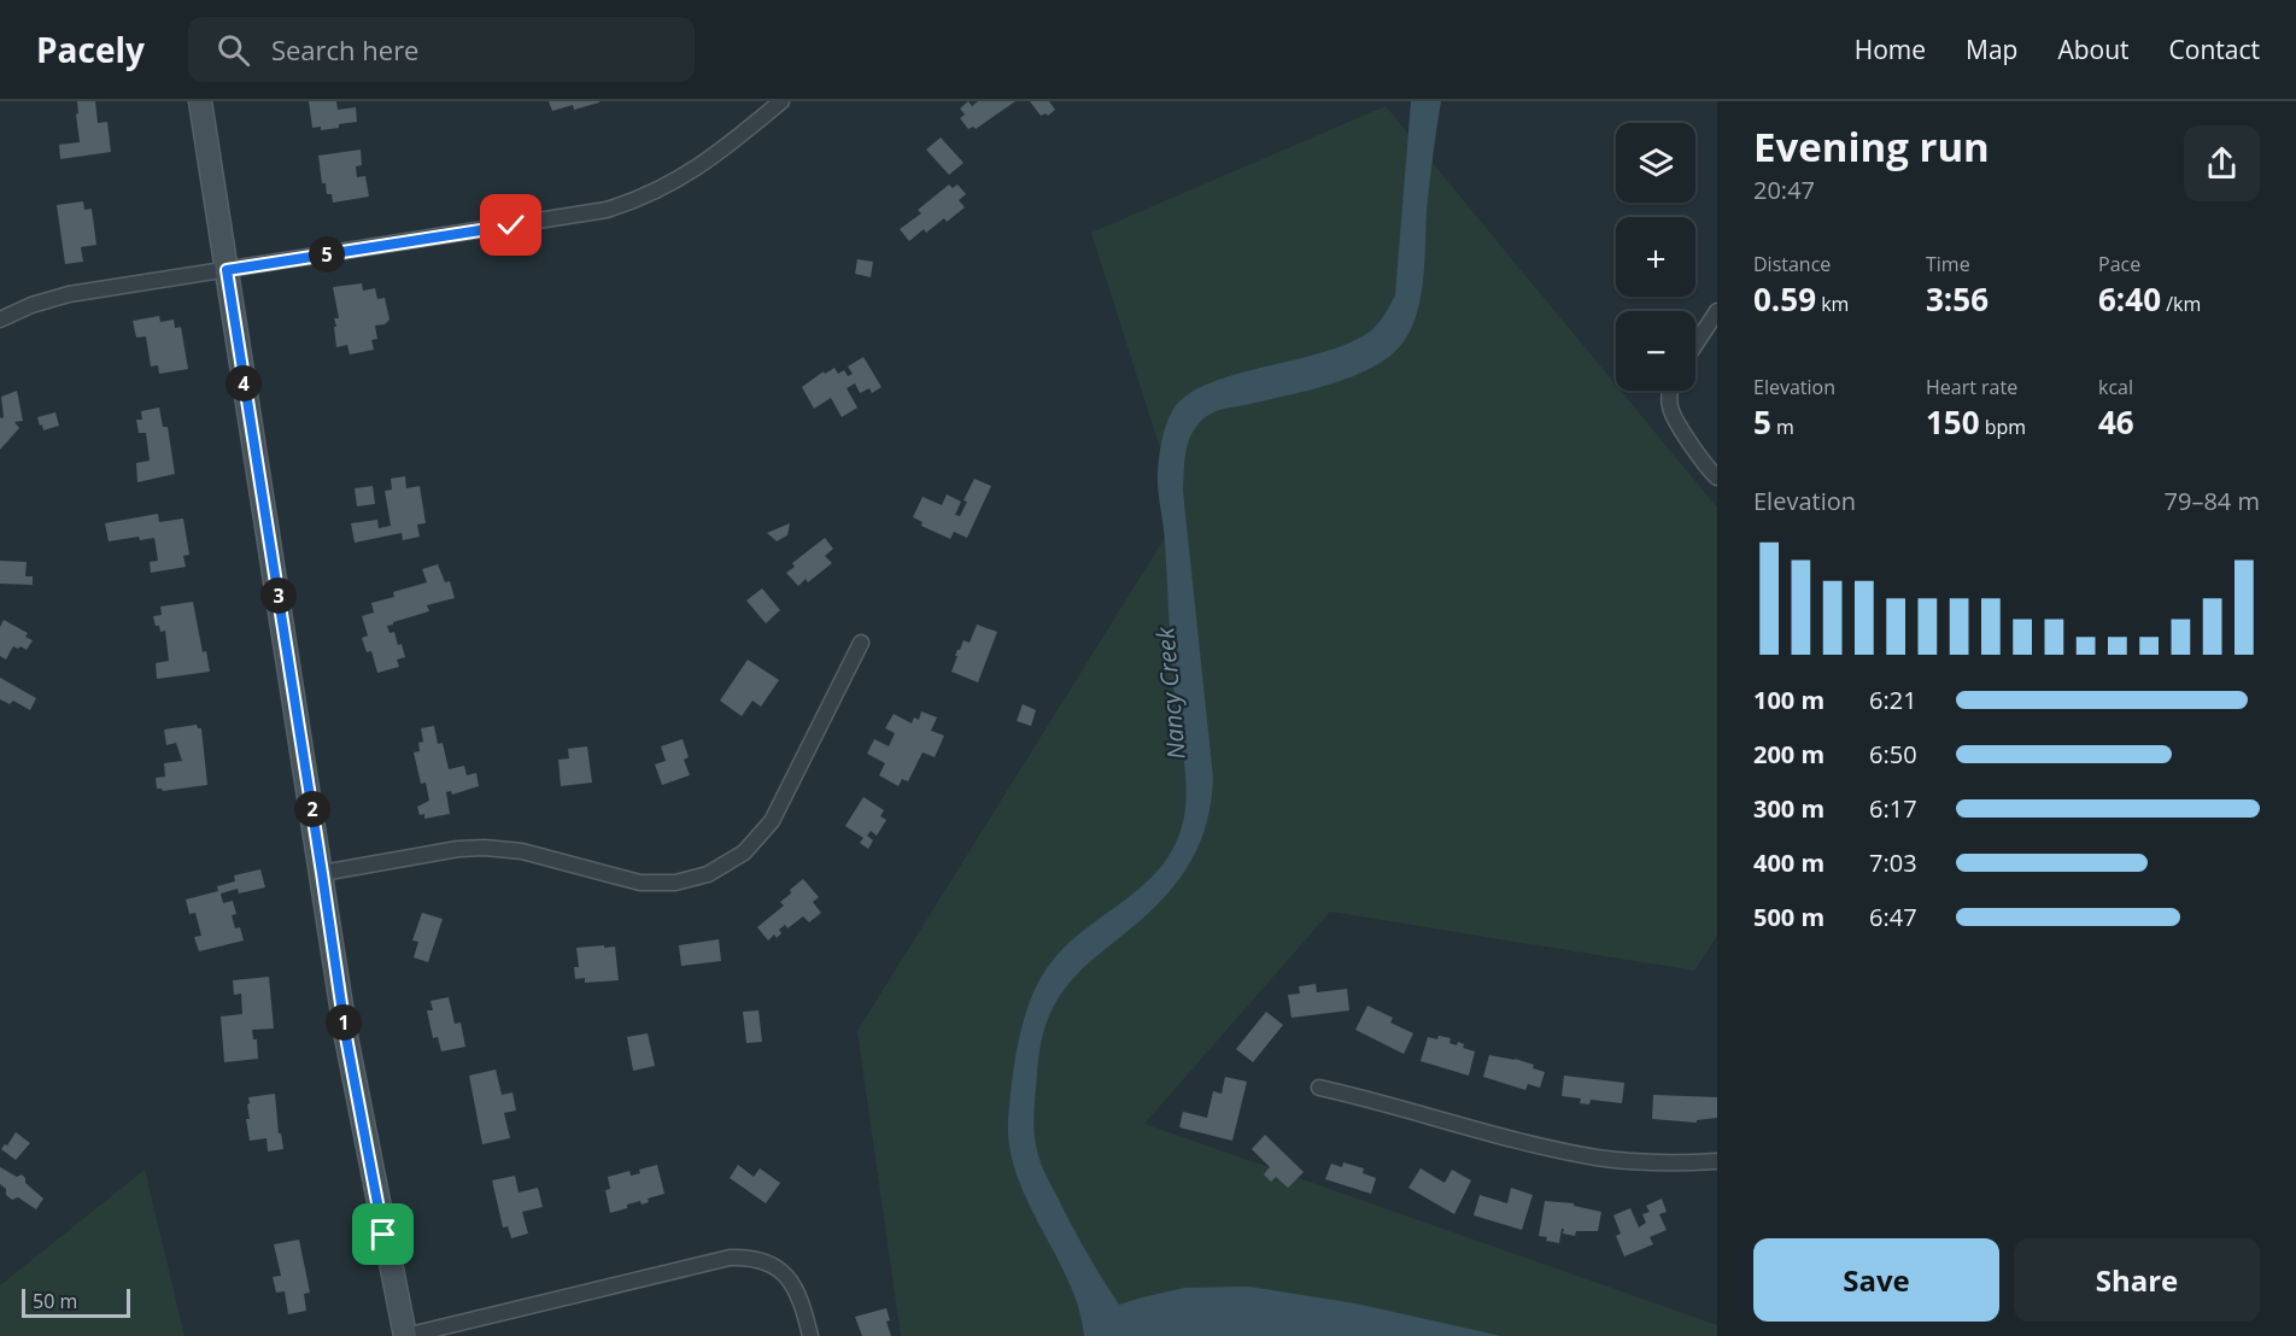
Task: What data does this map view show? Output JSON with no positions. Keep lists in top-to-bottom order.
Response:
{
  "water": ["Nancy Creek"],
  "scale_bar": "50 m",
  "page": {
    "header": "Pacely",
    "search": "Search here",
    "nav": [
      "Home",
      "Map",
      "About",
      "Contact"
    ],
    "heading": ["Evening run", "20:47"],
    "map_buttons": ["+", "−"],
    "stats": [
      ["Distance", "0.59 km"],
      ["Time", "3:56"],
      ["Pace", "6:40 /km"],
      ["Elevation", "5 m"],
      ["Heart rate", "150 bpm"],
      ["kcal", "46"]
    ],
    "pins": [
      "5",
      "4",
      "3",
      "2",
      "1"
    ],
    "chart": ["Elevation", "79–84 m"],
    "list": [
      {
        "name": "100 m",
        "note": "6:21"
      },
      {
        "name": "200 m",
        "note": "6:50"
      },
      {
        "name": "300 m",
        "note": "6:17"
      },
      {
        "name": "400 m",
        "note": "7:03"
      },
      {
        "name": "500 m",
        "note": "6:47"
      }
    ],
    "buttons": ["Save", "Share"],
    "scale": "50 m"
  }
}
